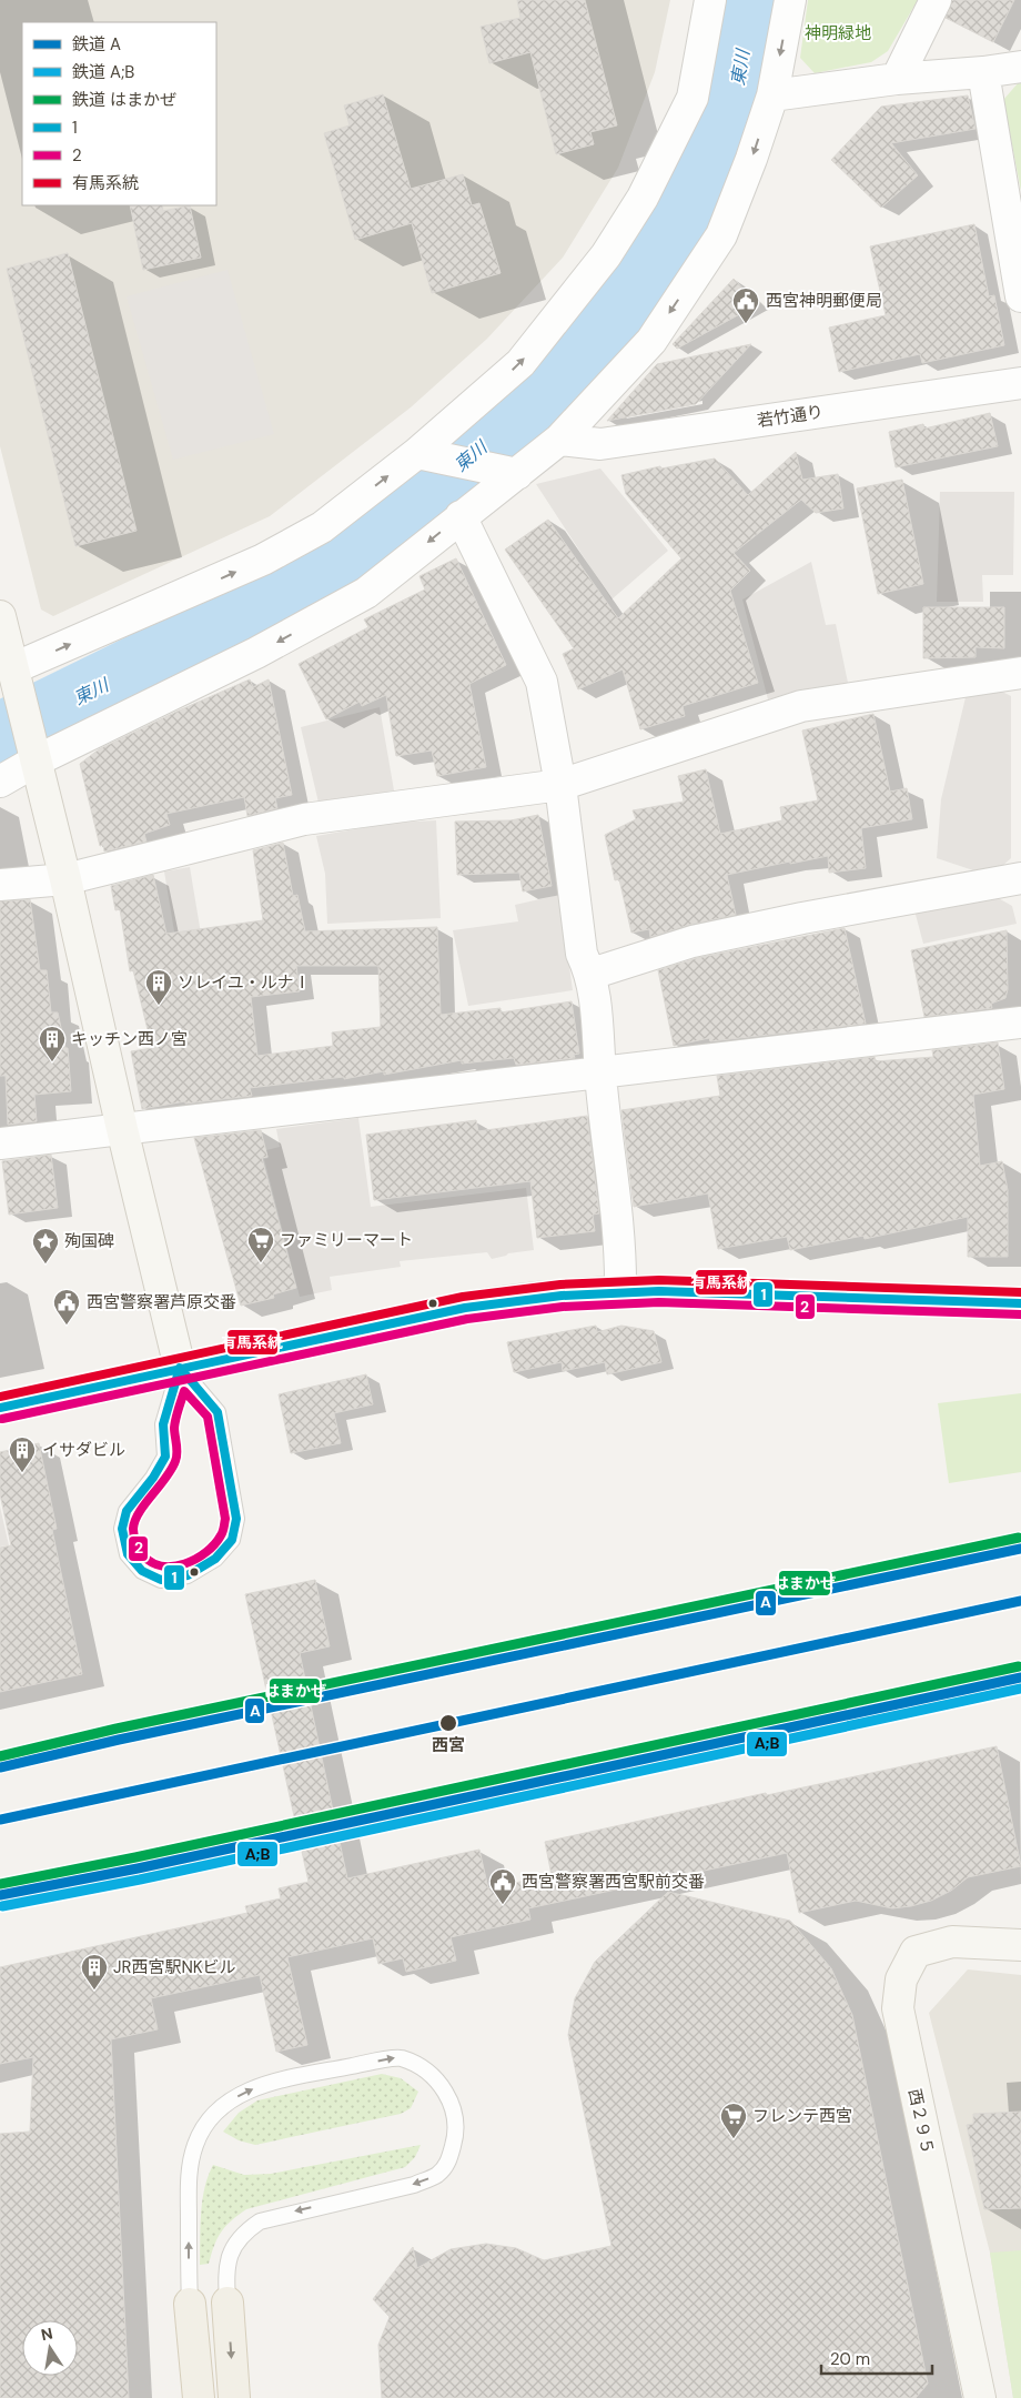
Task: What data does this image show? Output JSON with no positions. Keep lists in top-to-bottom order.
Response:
{
  "streets": {
    "street": ["若竹通り", "西２９５"]
  },
  "water": ["東川"],
  "parks": ["神明緑地"],
  "places": {
    "public building": ["西宮神明郵便局", "西宮警察署芦原交番", "西宮警察署西宮駅前交番"],
    "building": [
      "ソレイユ・ルナⅠ",
      "キッチン西ノ宮",
      "イサダビル",
      "JR西宮駅NKビル"
    ],
    "supermarket": ["ファミリーマート", "フレンテ西宮"],
    "place": ["殉国碑"],
    "other": ["西宮"]
  },
  "lines": [
    "transit line 有馬系統",
    "transit line 1",
    "transit line 2",
    "rail line はまかぜ",
    "rail line A",
    "rail line A;B"
  ],
  "legend": [
    "鉄道 A",
    "鉄道 A;B",
    "鉄道 はまかぜ",
    "1",
    "2",
    "有馬系統"
  ],
  "scale_bar": "20 m",
  "north": "top"
}
